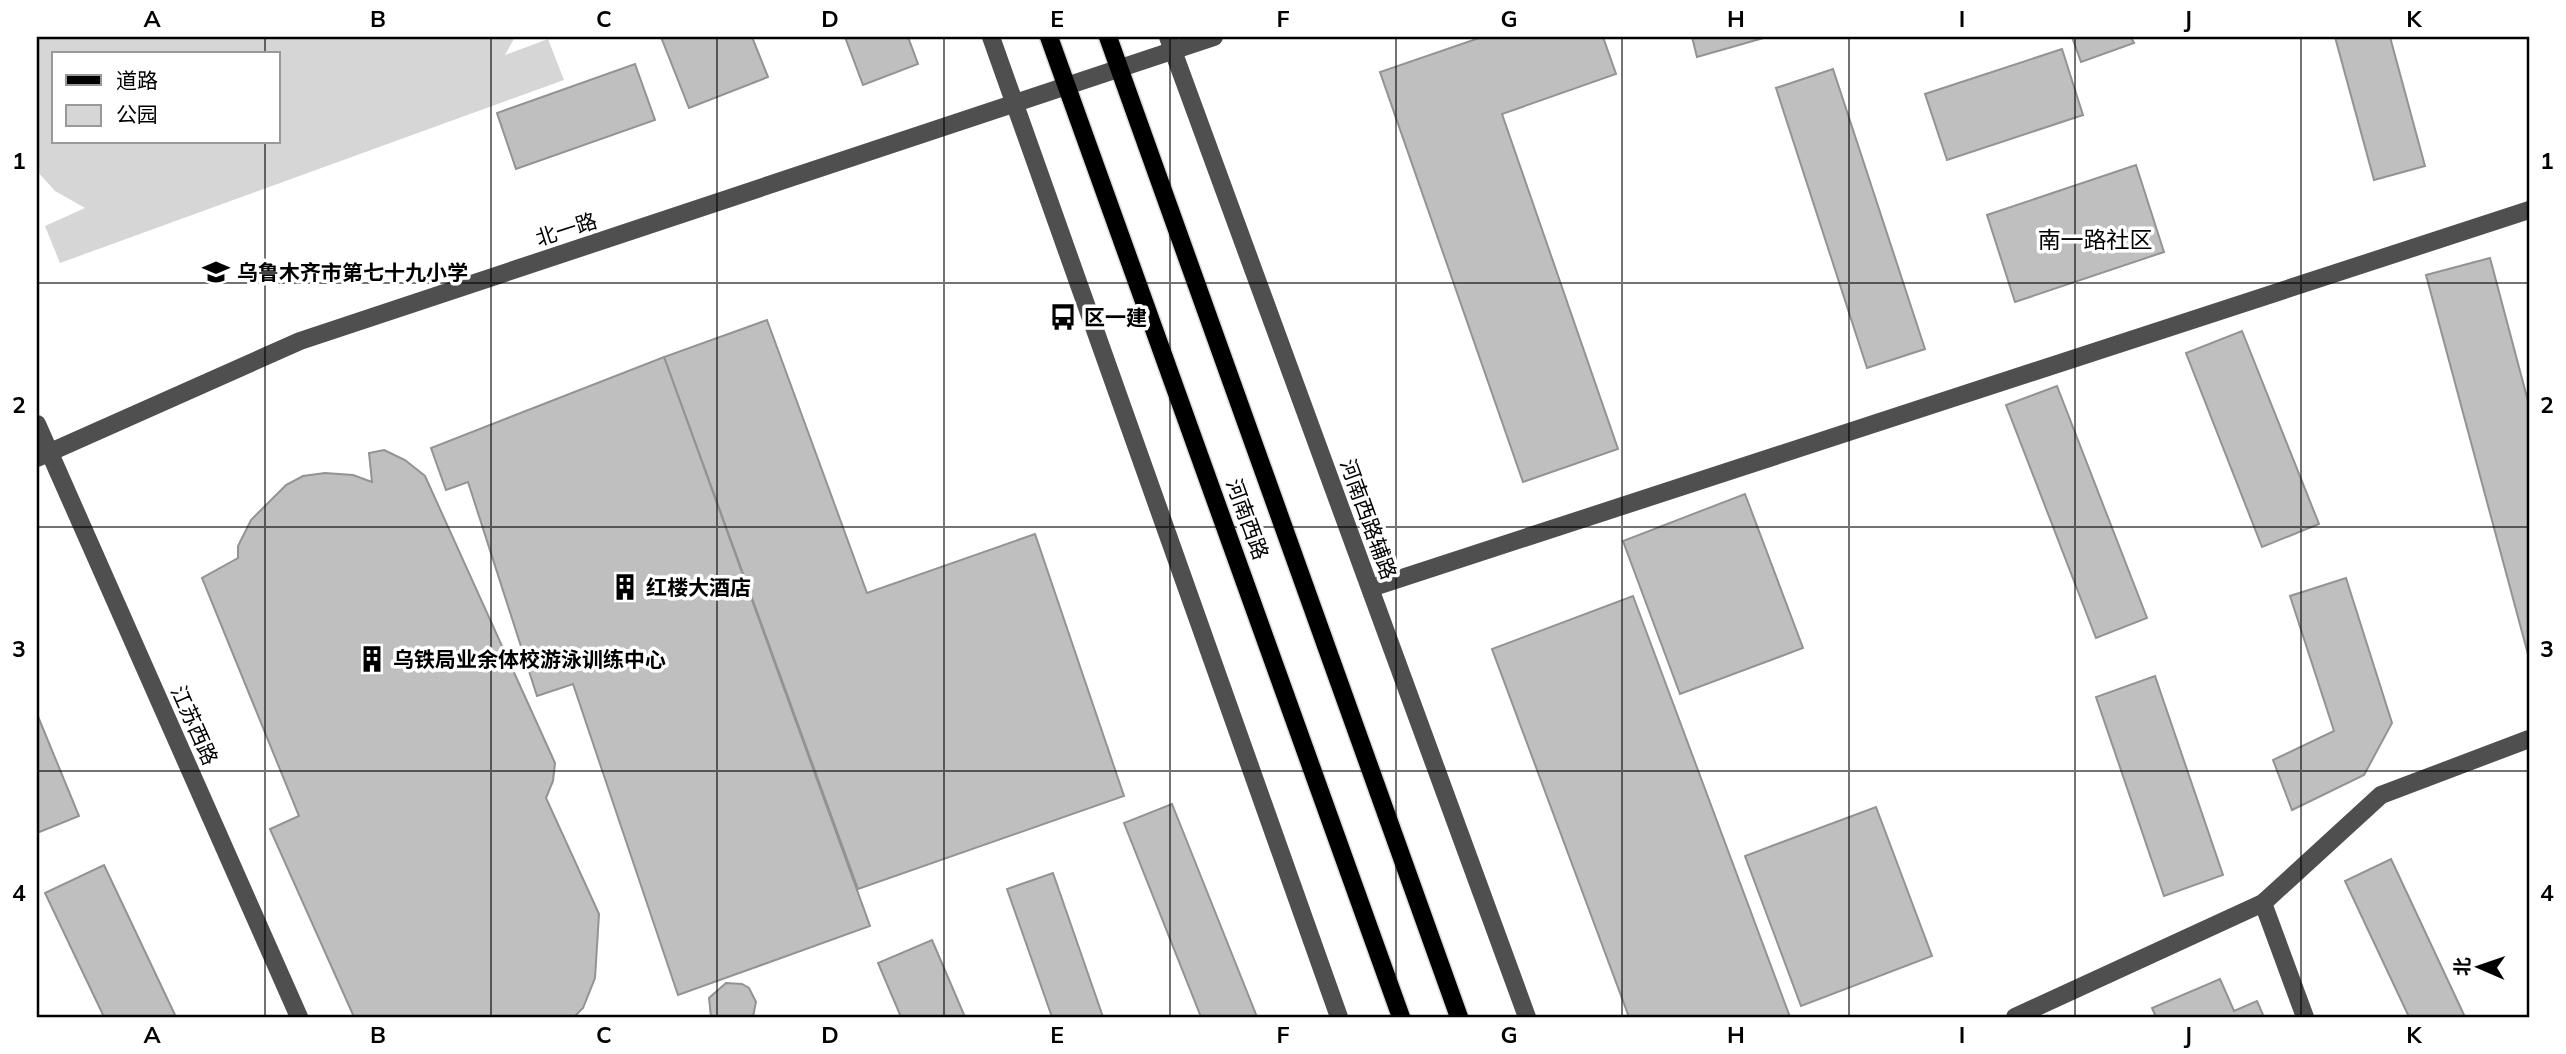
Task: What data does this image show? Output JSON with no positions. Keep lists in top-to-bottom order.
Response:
{
  "streets": {
    "main road": ["河南西路"],
    "street": ["北一路", "河南西路辅路", "江苏西路"]
  },
  "crossings": [
    ["北一路", "河南西路"],
    ["北一路", "河南西路辅路"],
    ["北一路", "江苏西路"]
  ],
  "districts": ["南一路社区"],
  "places": {
    "school or university": ["乌鲁木齐市第七十九小学"],
    "bus stop": ["区一建"],
    "building": ["红楼大酒店", "乌铁局业余体校游泳训练中心"]
  },
  "legend": ["道路", "公园"],
  "north": "left",
  "grid": {
    "columns": [
      "A",
      "B",
      "C",
      "D",
      "E",
      "F",
      "G",
      "H",
      "I",
      "J",
      "K"
    ],
    "rows": [
      "1",
      "2",
      "3",
      "4"
    ]
  }
}
